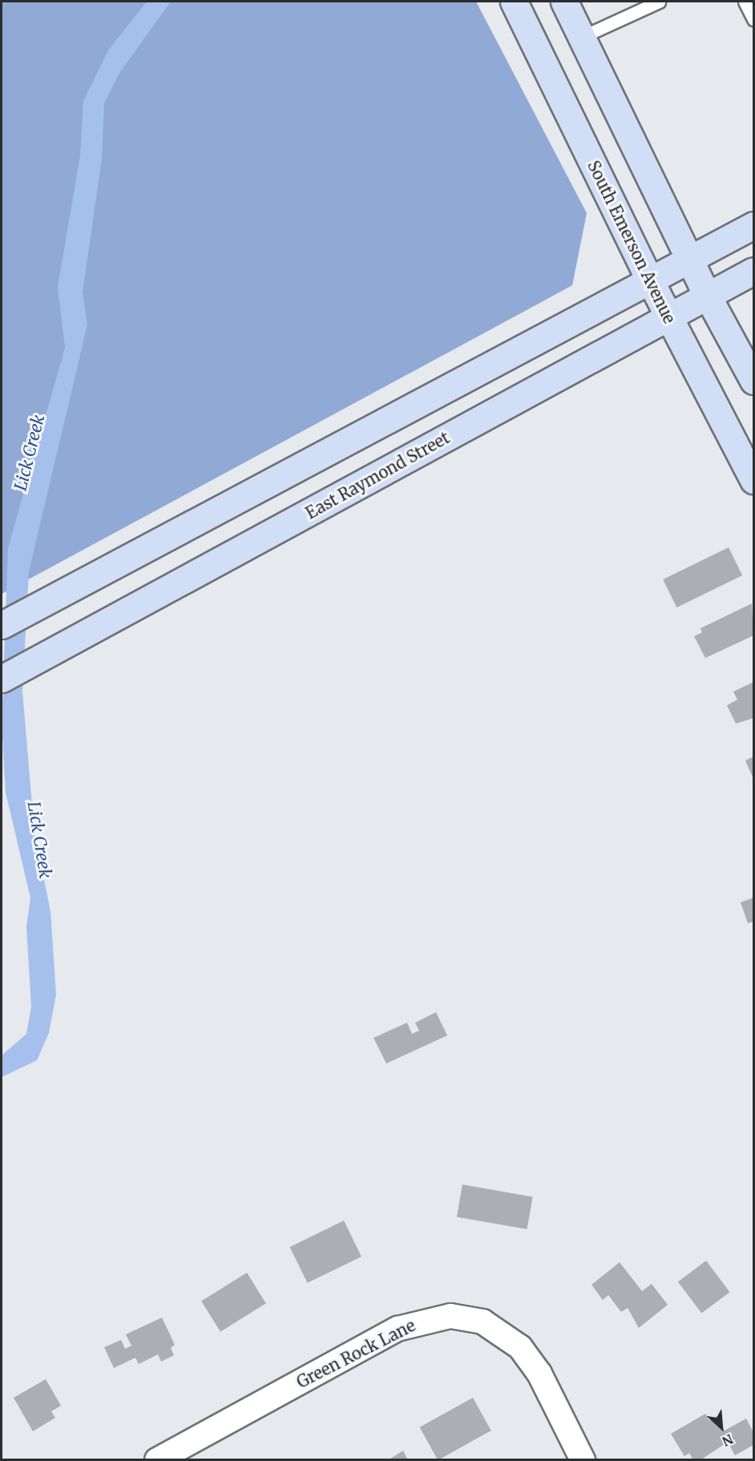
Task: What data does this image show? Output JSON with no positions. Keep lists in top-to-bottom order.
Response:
{
  "streets": {
    "main road": ["South Emerson Avenue", "East Raymond Street"],
    "street": ["Green Rock Lane"]
  },
  "crossings": [
    ["South Emerson Avenue", "East Raymond Street"]
  ],
  "water": ["Lick Creek"],
  "north": "bottom right"
}
